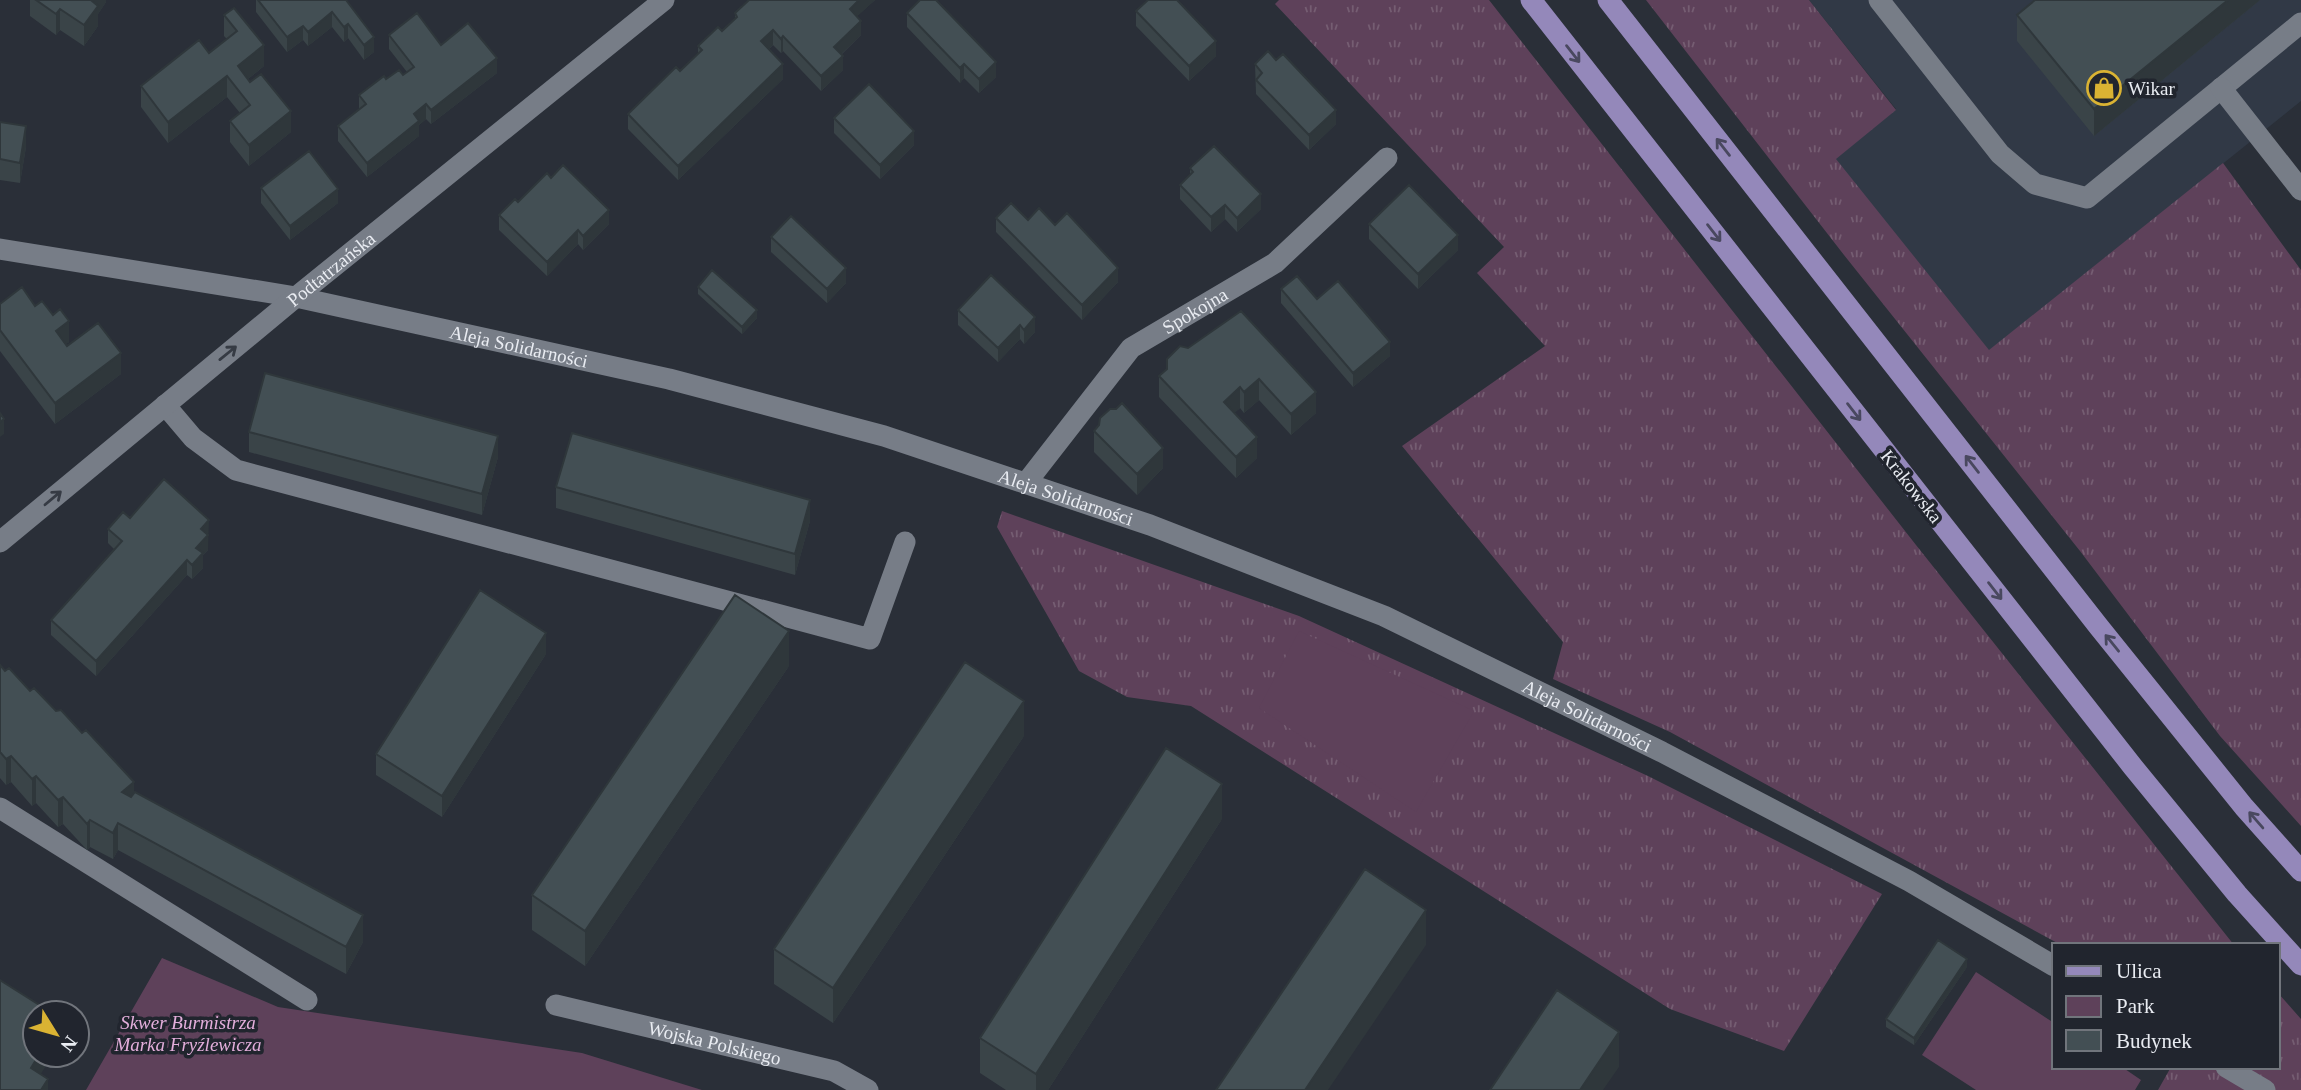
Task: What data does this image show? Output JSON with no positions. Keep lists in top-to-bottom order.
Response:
{
  "streets": {
    "main road": ["Krakowska"],
    "street": [
      "Podtatrzańska",
      "Spokojna",
      "Aleja Solidarności",
      "Wojska Polskiego"
    ]
  },
  "crossings": [
    ["Podtatrzańska", "Aleja Solidarności"],
    ["Spokojna", "Aleja Solidarności"]
  ],
  "one_way": ["Podtatrzańska"],
  "parks": ["Skwer Burmistrza Marka Fryźlewicza"],
  "places": {
    "shop": ["Wikar"]
  },
  "legend": ["Ulica", "Park", "Budynek"],
  "north": "bottom right"
}
